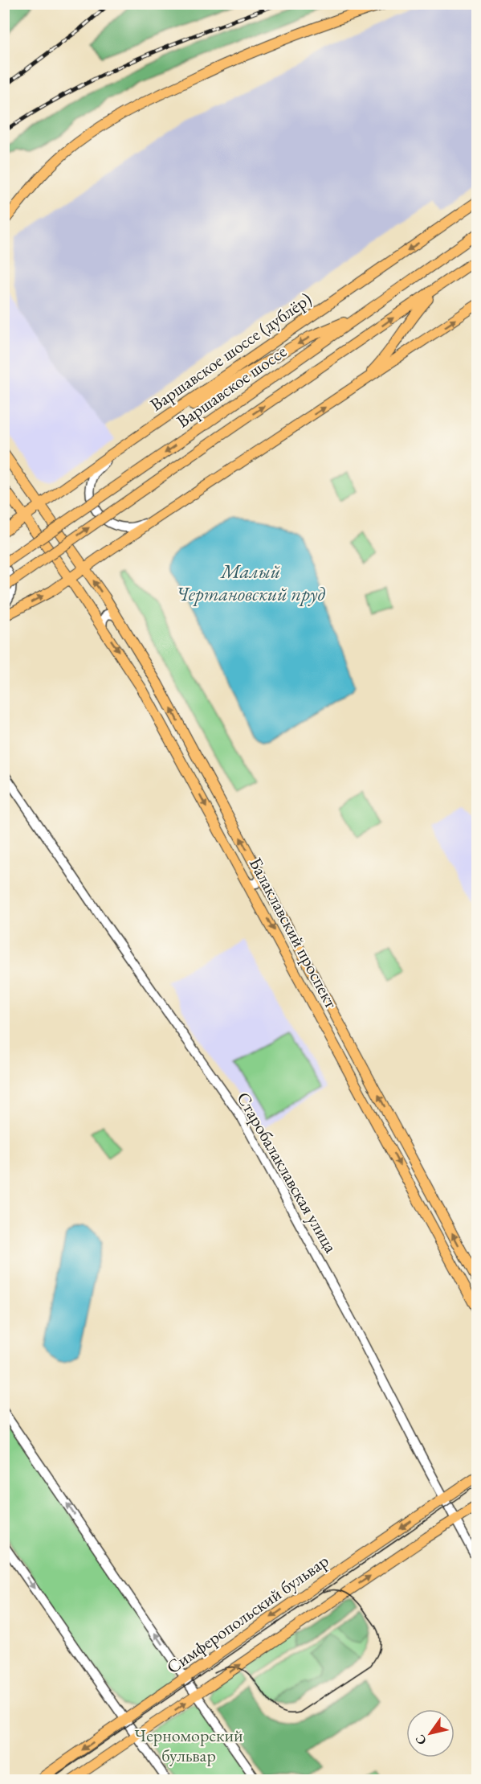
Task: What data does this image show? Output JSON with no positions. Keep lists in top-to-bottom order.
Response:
{
  "streets": {
    "main road": [
      "Варшавское шоссе (дублёр)",
      "Варшавское шоссе",
      "Балаклавский проспект",
      "Симферопольский бульвар"
    ],
    "street": ["Старобалаклавская улица"]
  },
  "crossings": [
    ["Варшавское шоссе (дублёр)", "Балаклавский проспект"],
    ["Старобалаклавская улица", "Симферопольский бульвар"]
  ],
  "water": ["Малый Чертановский пруд"],
  "parks": ["Черноморский бульвар"],
  "north": "bottom left"
}
